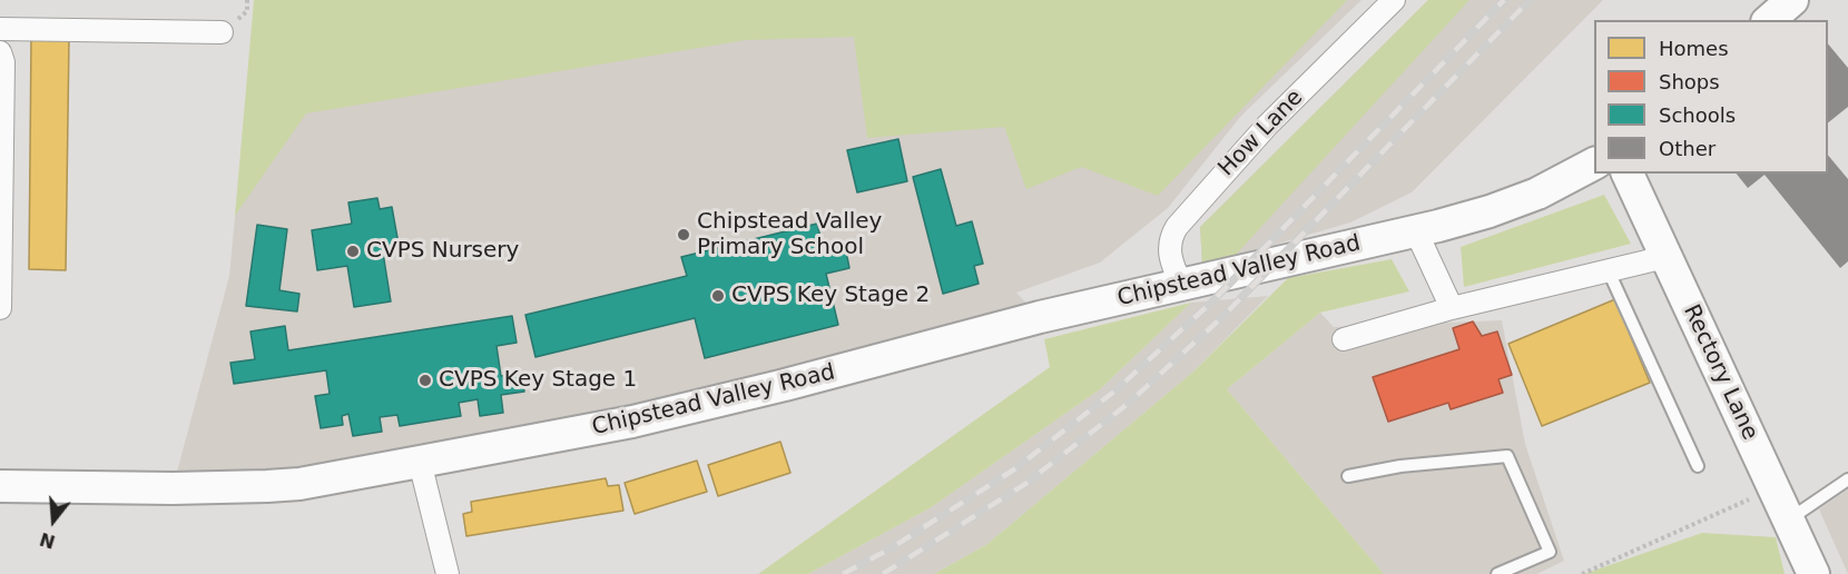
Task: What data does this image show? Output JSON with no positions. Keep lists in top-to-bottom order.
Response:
{
  "streets": {
    "main road": ["Chipstead Valley Road", "Rectory Lane"],
    "street": ["How Lane"]
  },
  "crossings": [
    ["How Lane", "Chipstead Valley Road"]
  ],
  "places": [
    "Chipstead Valley Primary School",
    "CVPS Nursery",
    "CVPS Key Stage 2",
    "CVPS Key Stage 1"
  ],
  "legend": [
    "Homes",
    "Shops",
    "Schools",
    "Other"
  ],
  "north": "bottom"
}
